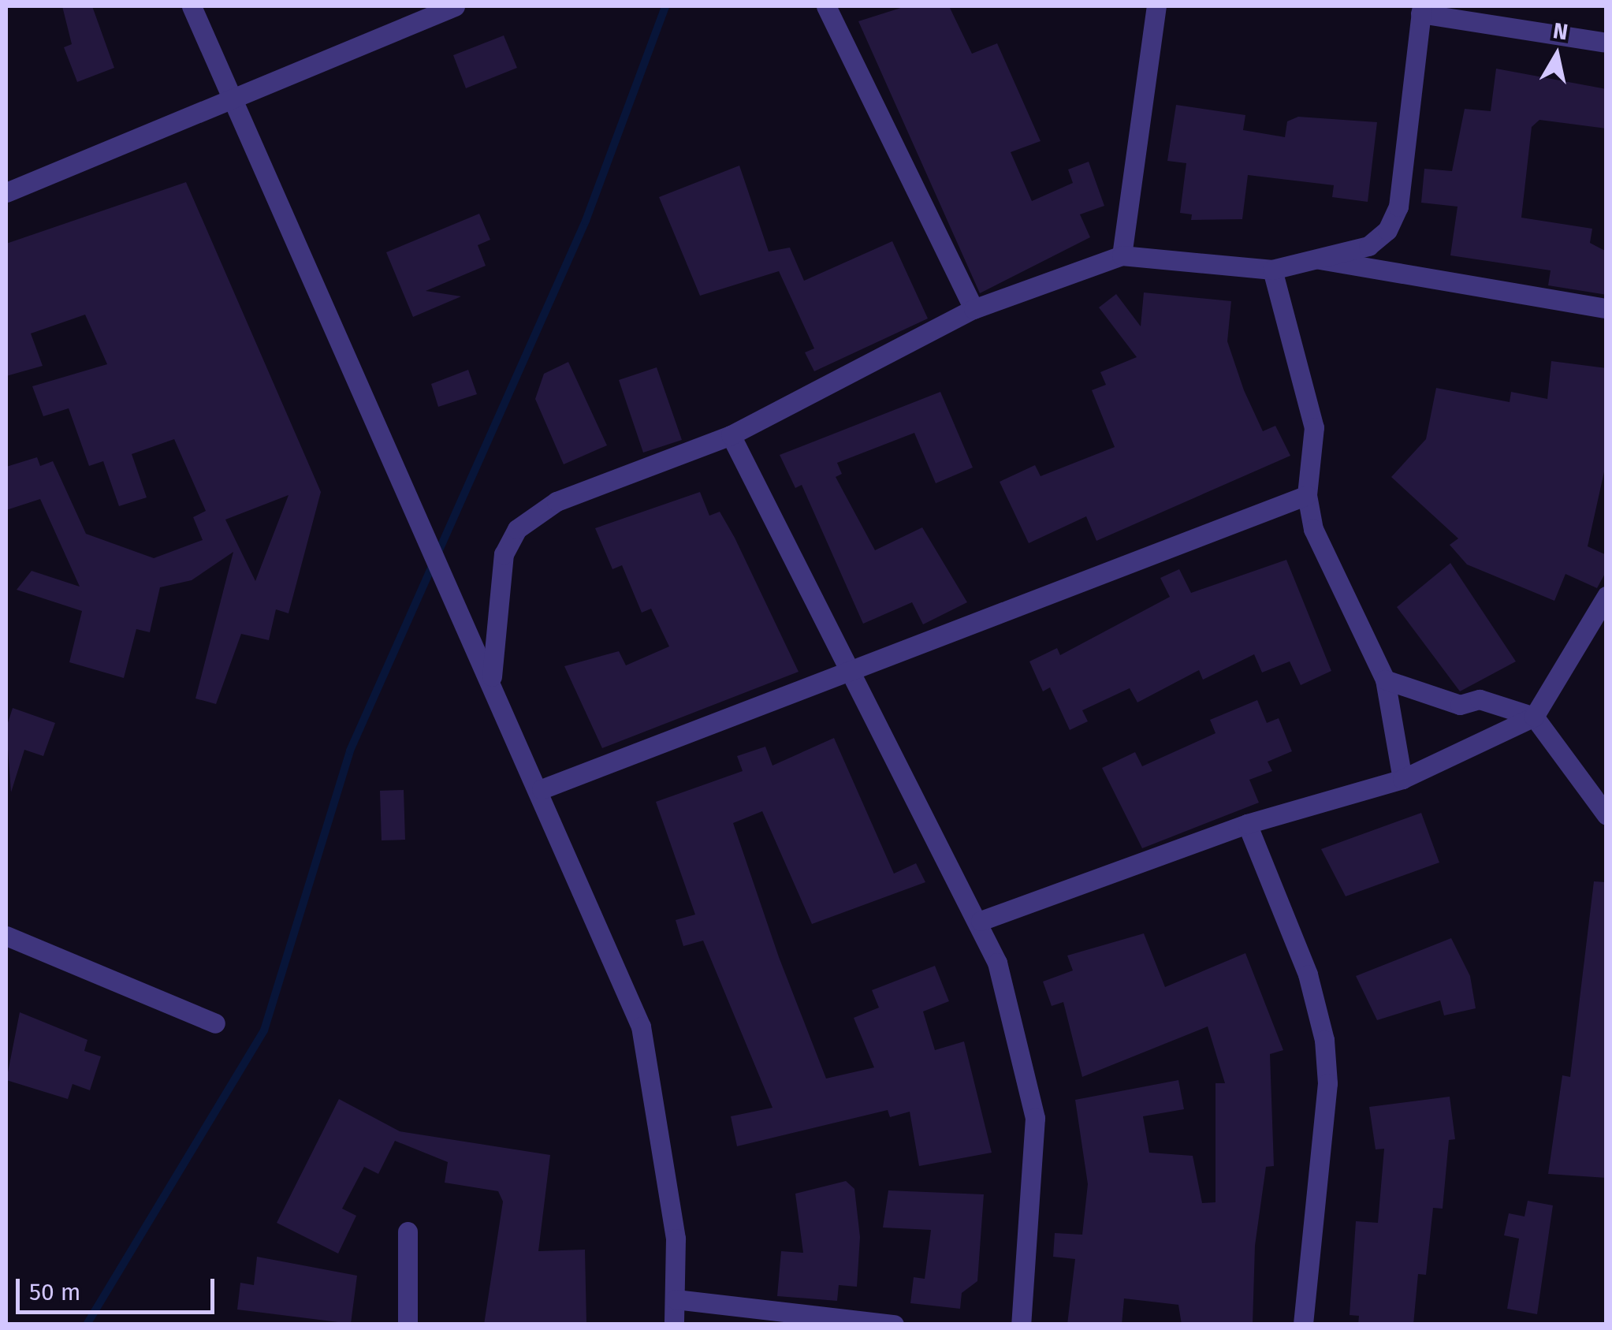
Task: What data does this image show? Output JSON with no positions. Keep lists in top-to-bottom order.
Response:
{
  "scale_bar": "50 m",
  "north": "top"
}
